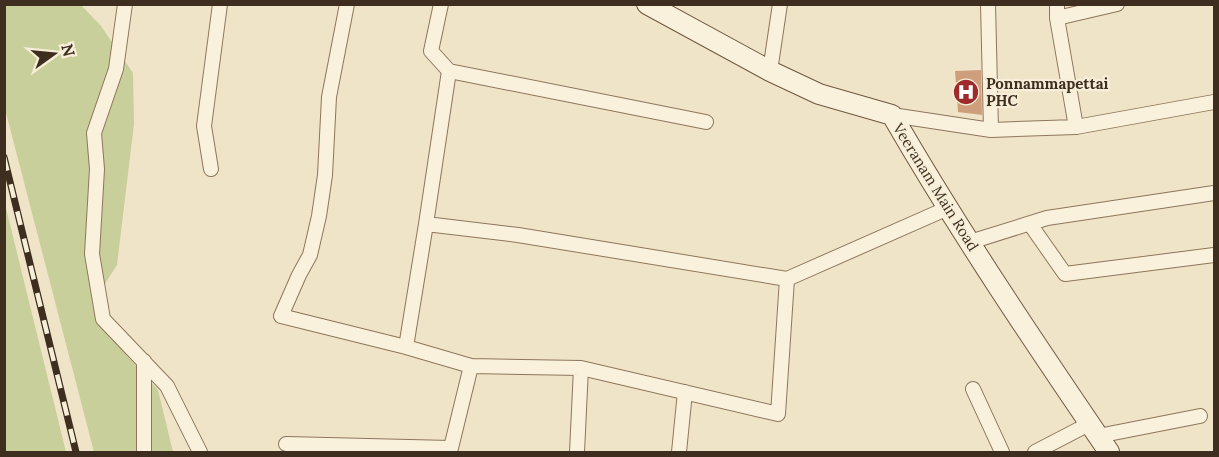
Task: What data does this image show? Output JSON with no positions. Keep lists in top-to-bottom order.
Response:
{
  "streets": {
    "main road": ["Veeranam Main Road"]
  },
  "places": {
    "hospital": ["Ponnammapettai PHC"]
  },
  "north": "right"
}
